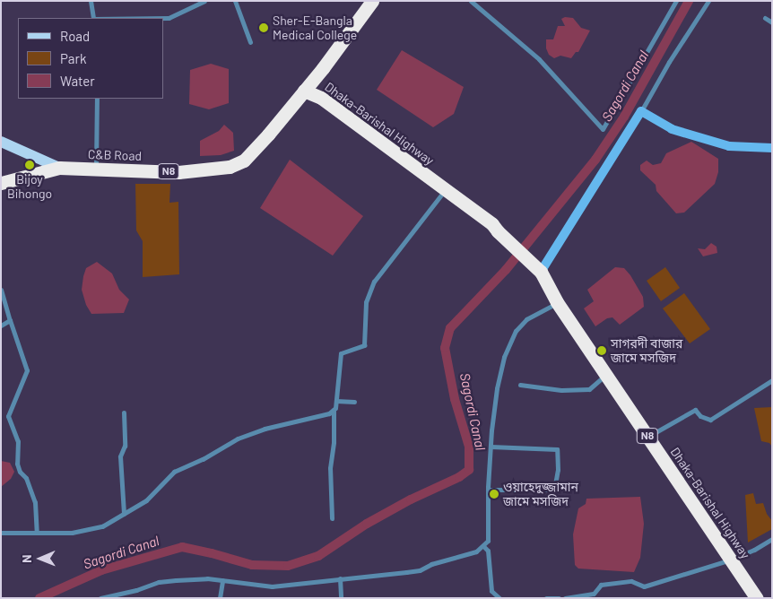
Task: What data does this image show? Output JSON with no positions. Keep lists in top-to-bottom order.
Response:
{
  "streets": {
    "highway": ["Dhaka-Barishal Highway", "C&B Road", "N8"]
  },
  "crossings": [
    ["Dhaka-Barishal Highway", "C&B Road"]
  ],
  "water": ["Sagordi Canal"],
  "places": [
    "Sher-E-Bangla Medical College",
    "Bijoy Bihongo",
    "সাগরদী বাজার জামে মসজিদ",
    "ওয়াহেদুজ্জামান জামে মসজিদ"
  ],
  "legend": ["Road", "Park", "Water"],
  "north": "left"
}
